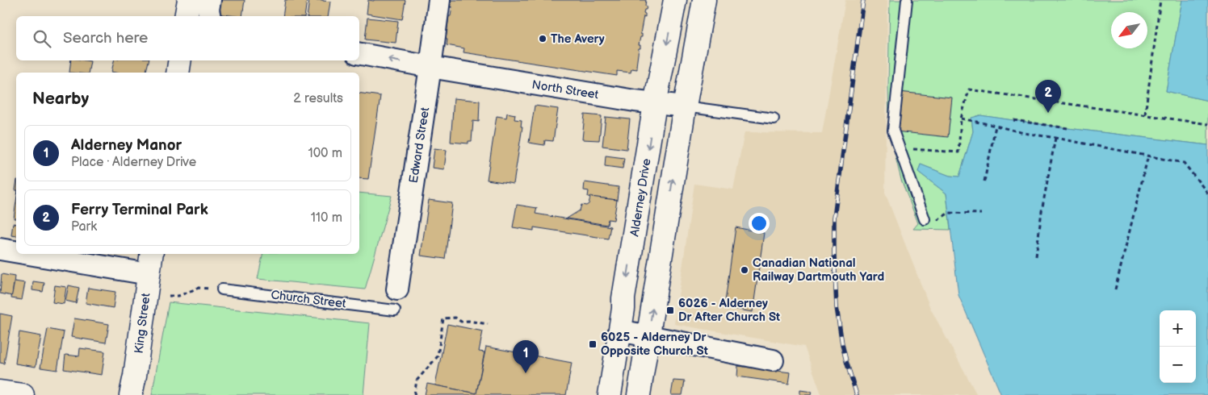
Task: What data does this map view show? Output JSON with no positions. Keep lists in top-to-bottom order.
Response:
{
  "streets": {
    "main road": ["Alderney Drive", "King Street"],
    "street": ["North Street", "Edward Street"],
    "lane": ["Church Street"]
  },
  "crossings": [
    ["North Street", "Edward Street"],
    ["North Street", "Alderney Drive"]
  ],
  "places": {
    "other": ["The Avery", "Canadian National Railway Dartmouth Yard"],
    "transit": ["6026 - Alderney Dr After Church St", "6025 - Alderney Dr Opposite Church St"]
  },
  "north": "bottom left",
  "page": {
    "search": "Search here",
    "heading": ["Nearby", "2 results"],
    "pins": ["2", "1"],
    "list": [
      {
        "mark": "1",
        "name": "Alderney Manor",
        "note": "Place · Alderney Drive",
        "value": "100 m"
      },
      {
        "mark": "2",
        "name": "Ferry Terminal Park",
        "note": "Park",
        "value": "110 m"
      }
    ],
    "map_buttons": ["+", "−"]
  }
}
